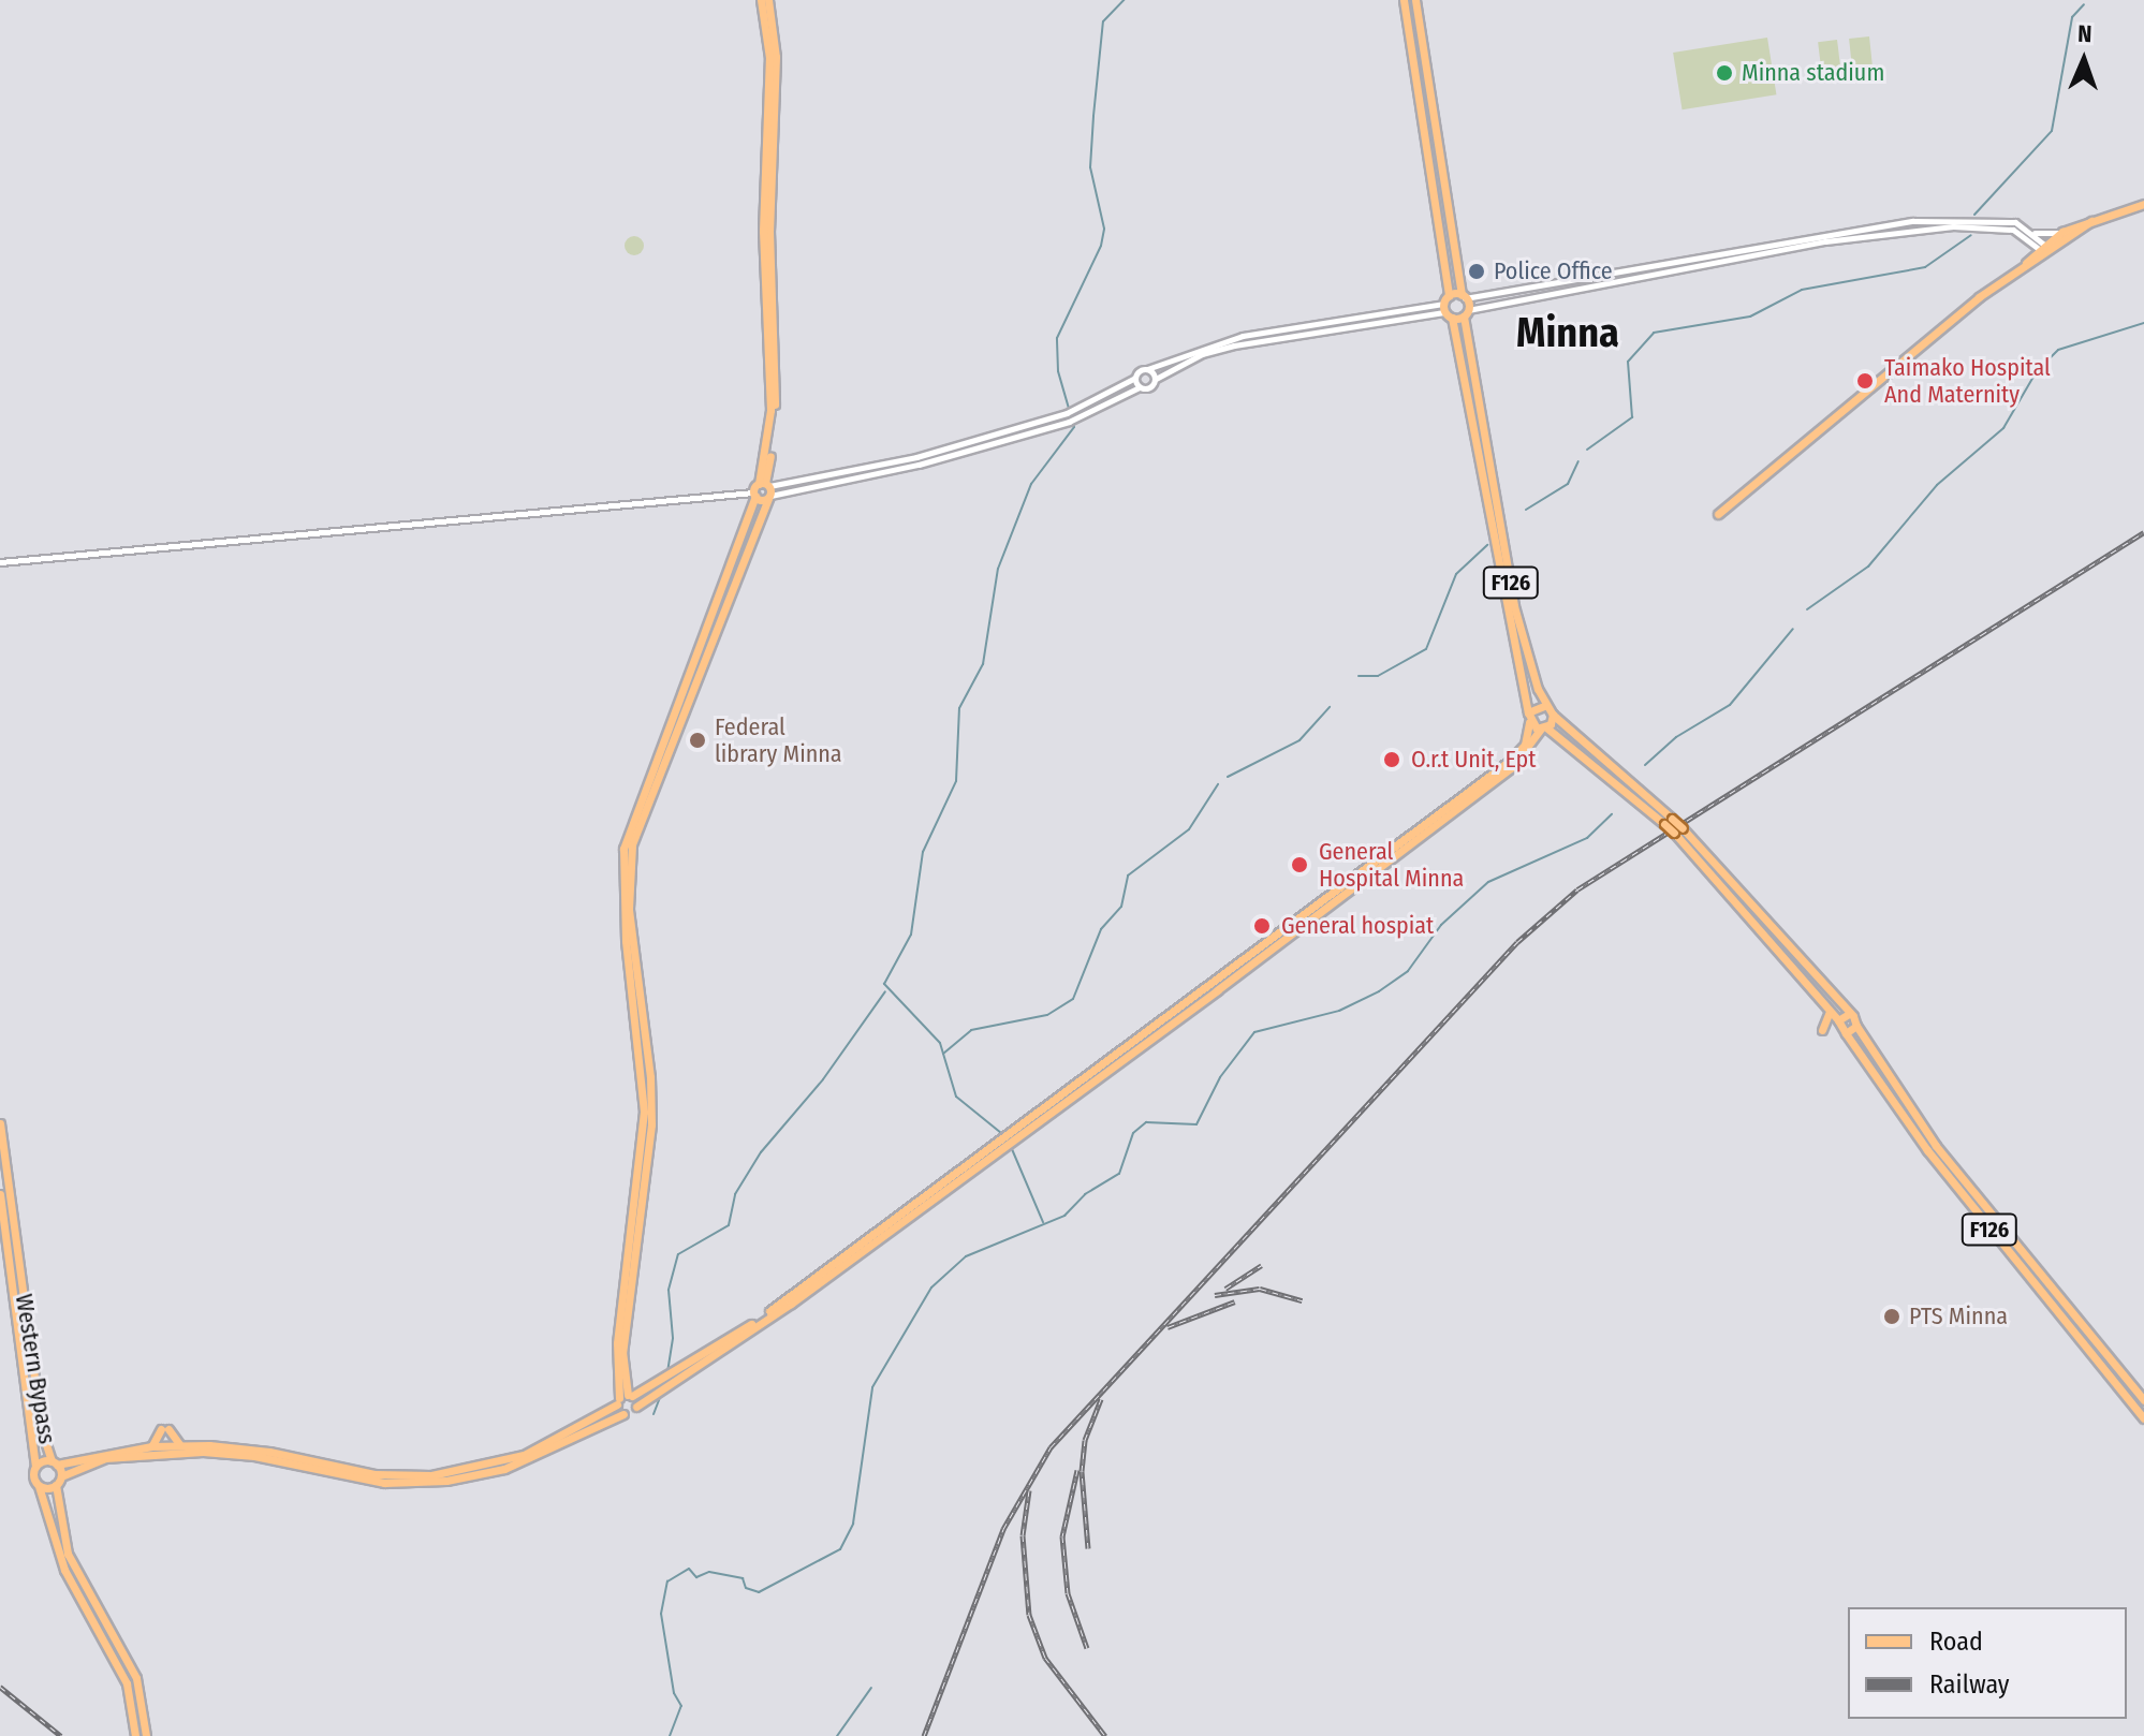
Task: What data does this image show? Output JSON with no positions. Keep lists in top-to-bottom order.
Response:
{
  "streets": {
    "main road": ["F126", "Western Bypass"]
  },
  "districts": ["Minna"],
  "places": [
    "Minna stadium",
    "Police Office",
    "Taimako Hospital And Maternity",
    "Federal library Minna",
    "O.r.t Unit, Ept",
    "General Hospital Minna",
    "General hospiat",
    "PTS Minna"
  ],
  "legend": ["Road", "Railway"],
  "north": "top"
}
